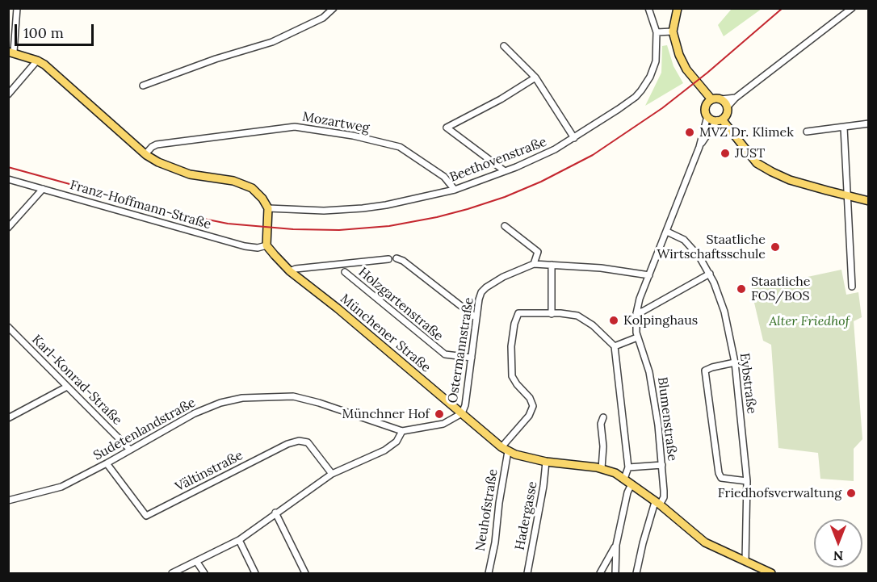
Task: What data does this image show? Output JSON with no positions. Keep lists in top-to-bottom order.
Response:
{
  "streets": {
    "main road": ["Münchener Straße"],
    "street": [
      "Mozartweg",
      "Beethovenstraße",
      "Franz-Hoffmann-Straße",
      "Holzgartenstraße",
      "Ostermannstraße",
      "Karl-Konrad-Straße",
      "Eybstraße",
      "Blumenstraße",
      "Sudetenlandstraße",
      "Vältinstraße",
      "Neuhofstraße",
      "Hadergasse"
    ]
  },
  "crossings": [
    ["Mozartweg", "Beethovenstraße"],
    ["Franz-Hoffmann-Straße", "Münchener Straße"],
    ["Holzgartenstraße", "Ostermannstraße"],
    ["Münchener Straße", "Ostermannstraße"],
    ["Münchener Straße", "Eybstraße"],
    ["Münchener Straße", "Blumenstraße"],
    ["Münchener Straße", "Sudetenlandstraße"],
    ["Münchener Straße", "Neuhofstraße"],
    ["Münchener Straße", "Hadergasse"],
    ["Ostermannstraße", "Blumenstraße"],
    ["Ostermannstraße", "Sudetenlandstraße"],
    ["Karl-Konrad-Straße", "Sudetenlandstraße"],
    ["Eybstraße", "Blumenstraße"],
    ["Sudetenlandstraße", "Vältinstraße"]
  ],
  "parks": ["Alter Friedhof"],
  "places": [
    "MVZ Dr. Klimek",
    "JUST",
    "Staatliche Wirtschaftsschule",
    "Staatliche FOS/BOS",
    "Kolpinghaus",
    "Münchner Hof",
    "Friedhofsverwaltung"
  ],
  "scale_bar": "100 m",
  "north": "bottom"
}
